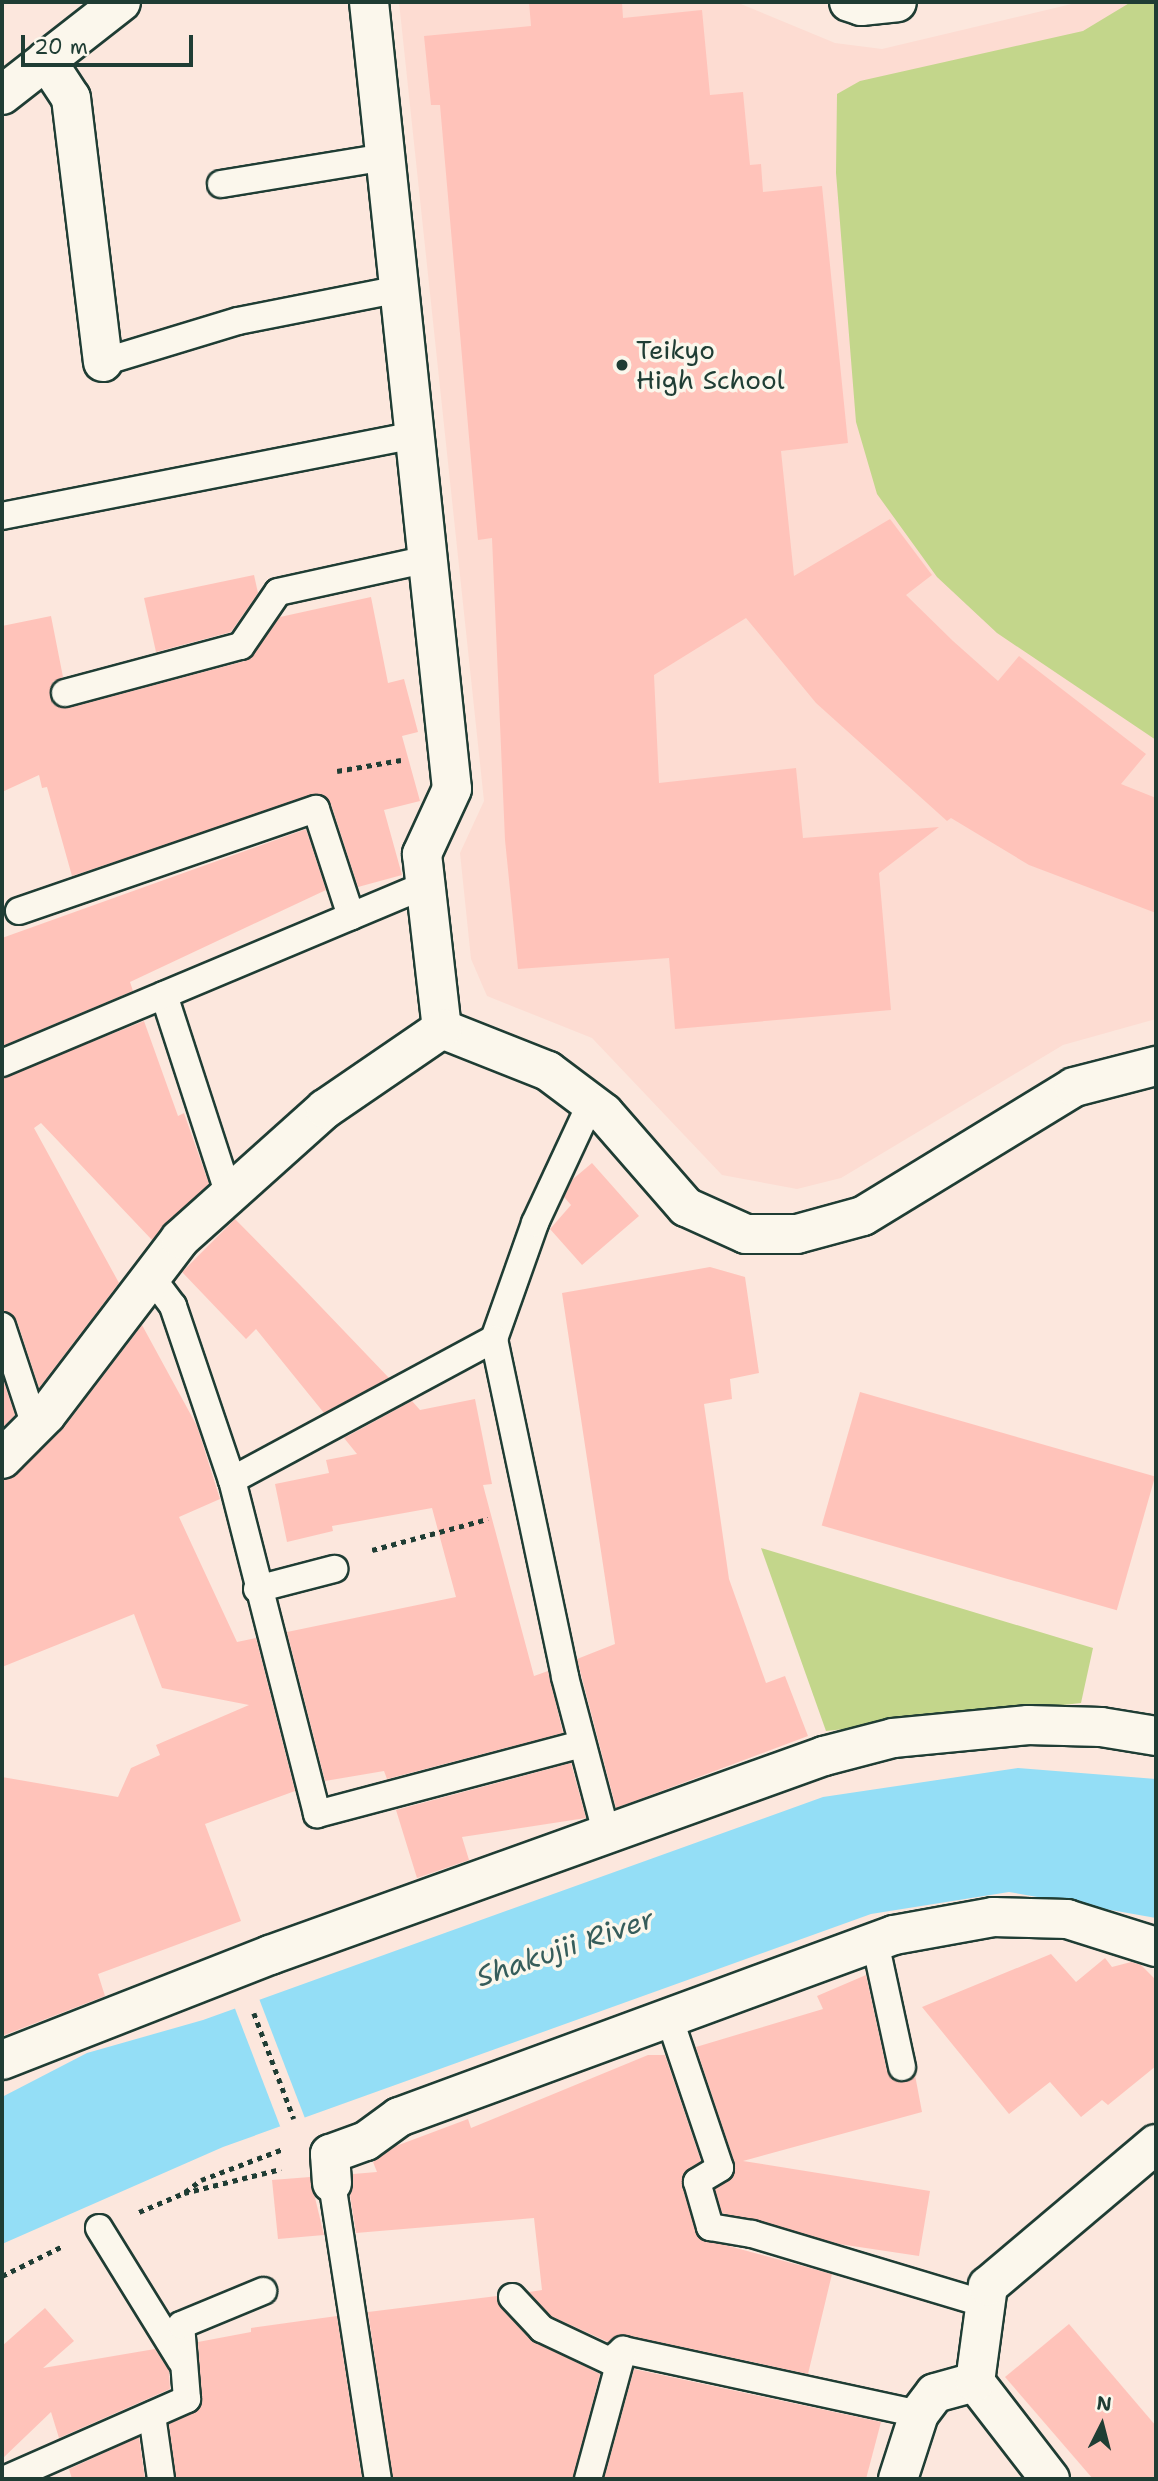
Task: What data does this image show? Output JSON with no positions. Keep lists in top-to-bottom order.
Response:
{
  "water": ["Shakujii River"],
  "places": ["Teikyo High School"],
  "scale_bar": "20 m",
  "north": "top"
}
